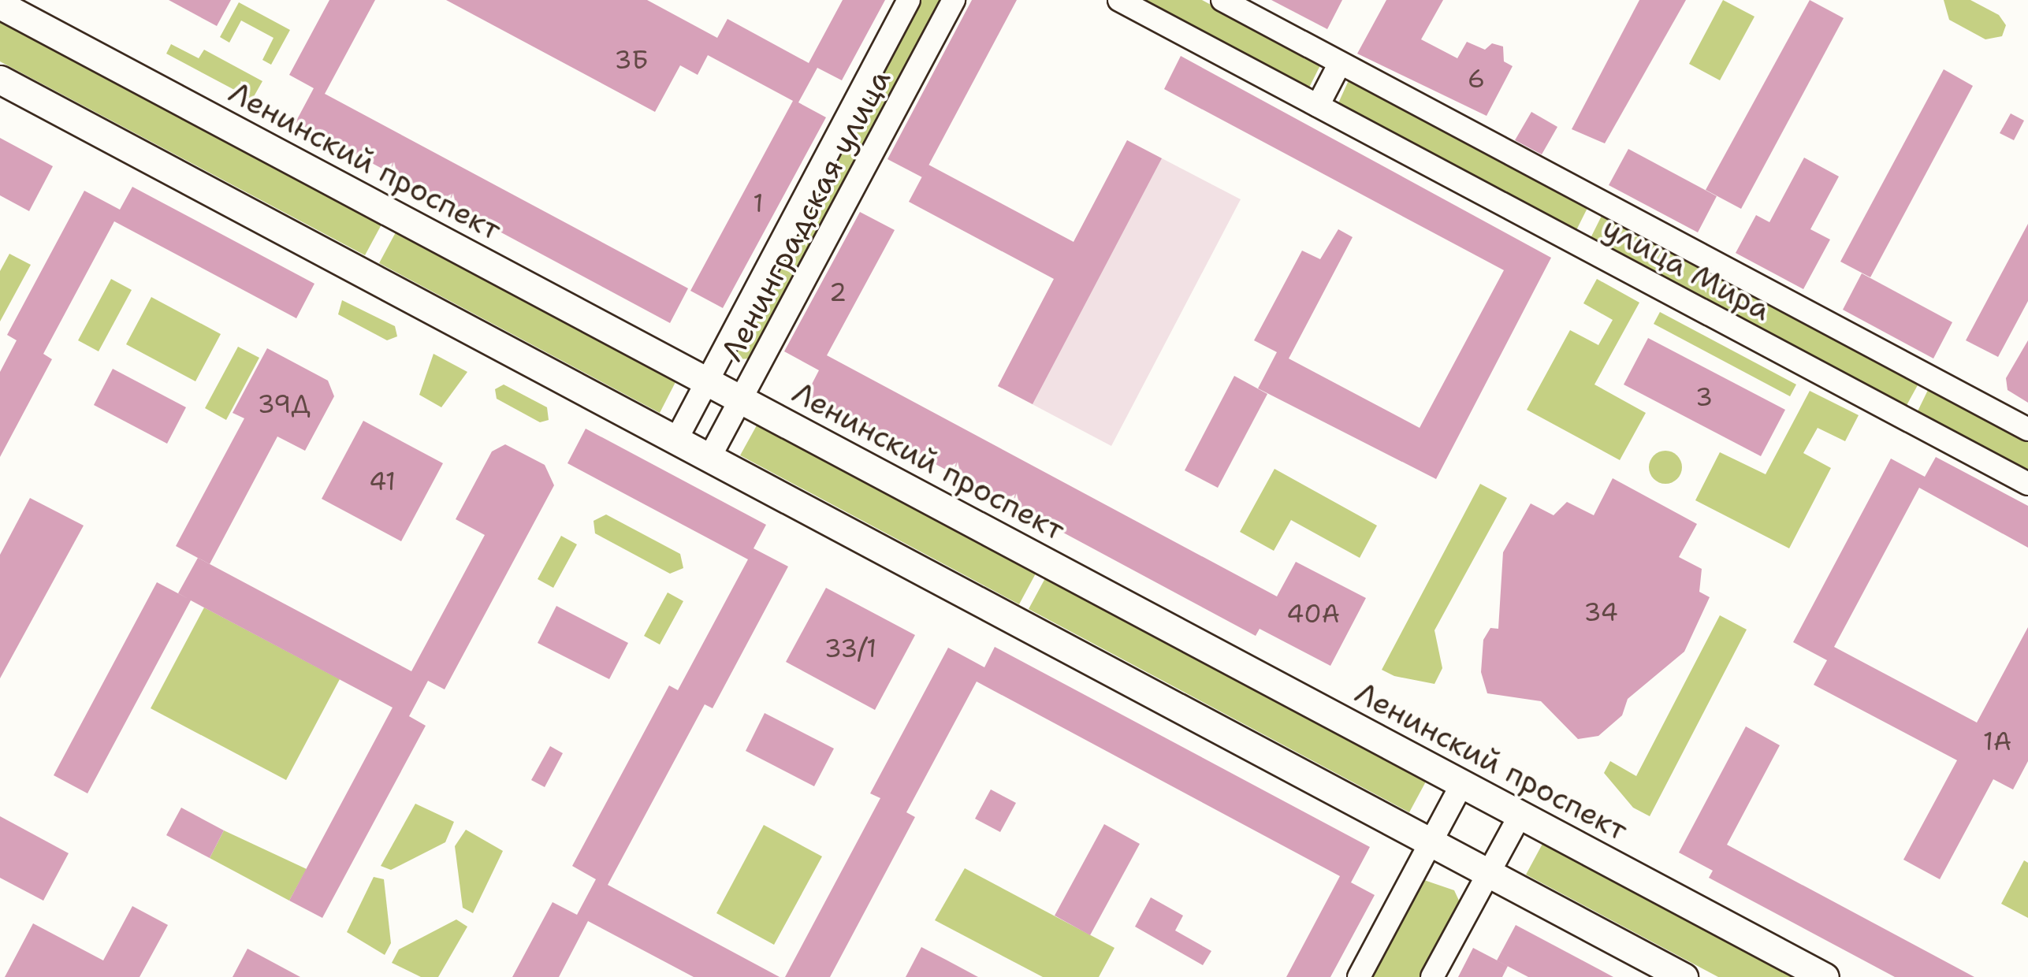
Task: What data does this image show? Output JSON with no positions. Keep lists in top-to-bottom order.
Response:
{
  "streets": {
    "main road": ["Ленинский проспект"],
    "street": ["Ленинградская улица", "улица Мира"]
  },
  "crossings": [
    ["Ленинский проспект", "Ленинградская улица"]
  ],
  "house_numbers": [
    "3Б",
    "6",
    "1",
    "2",
    "3",
    "39Д",
    "41",
    "34",
    "40А",
    "33/1",
    "1А"
  ]
}
